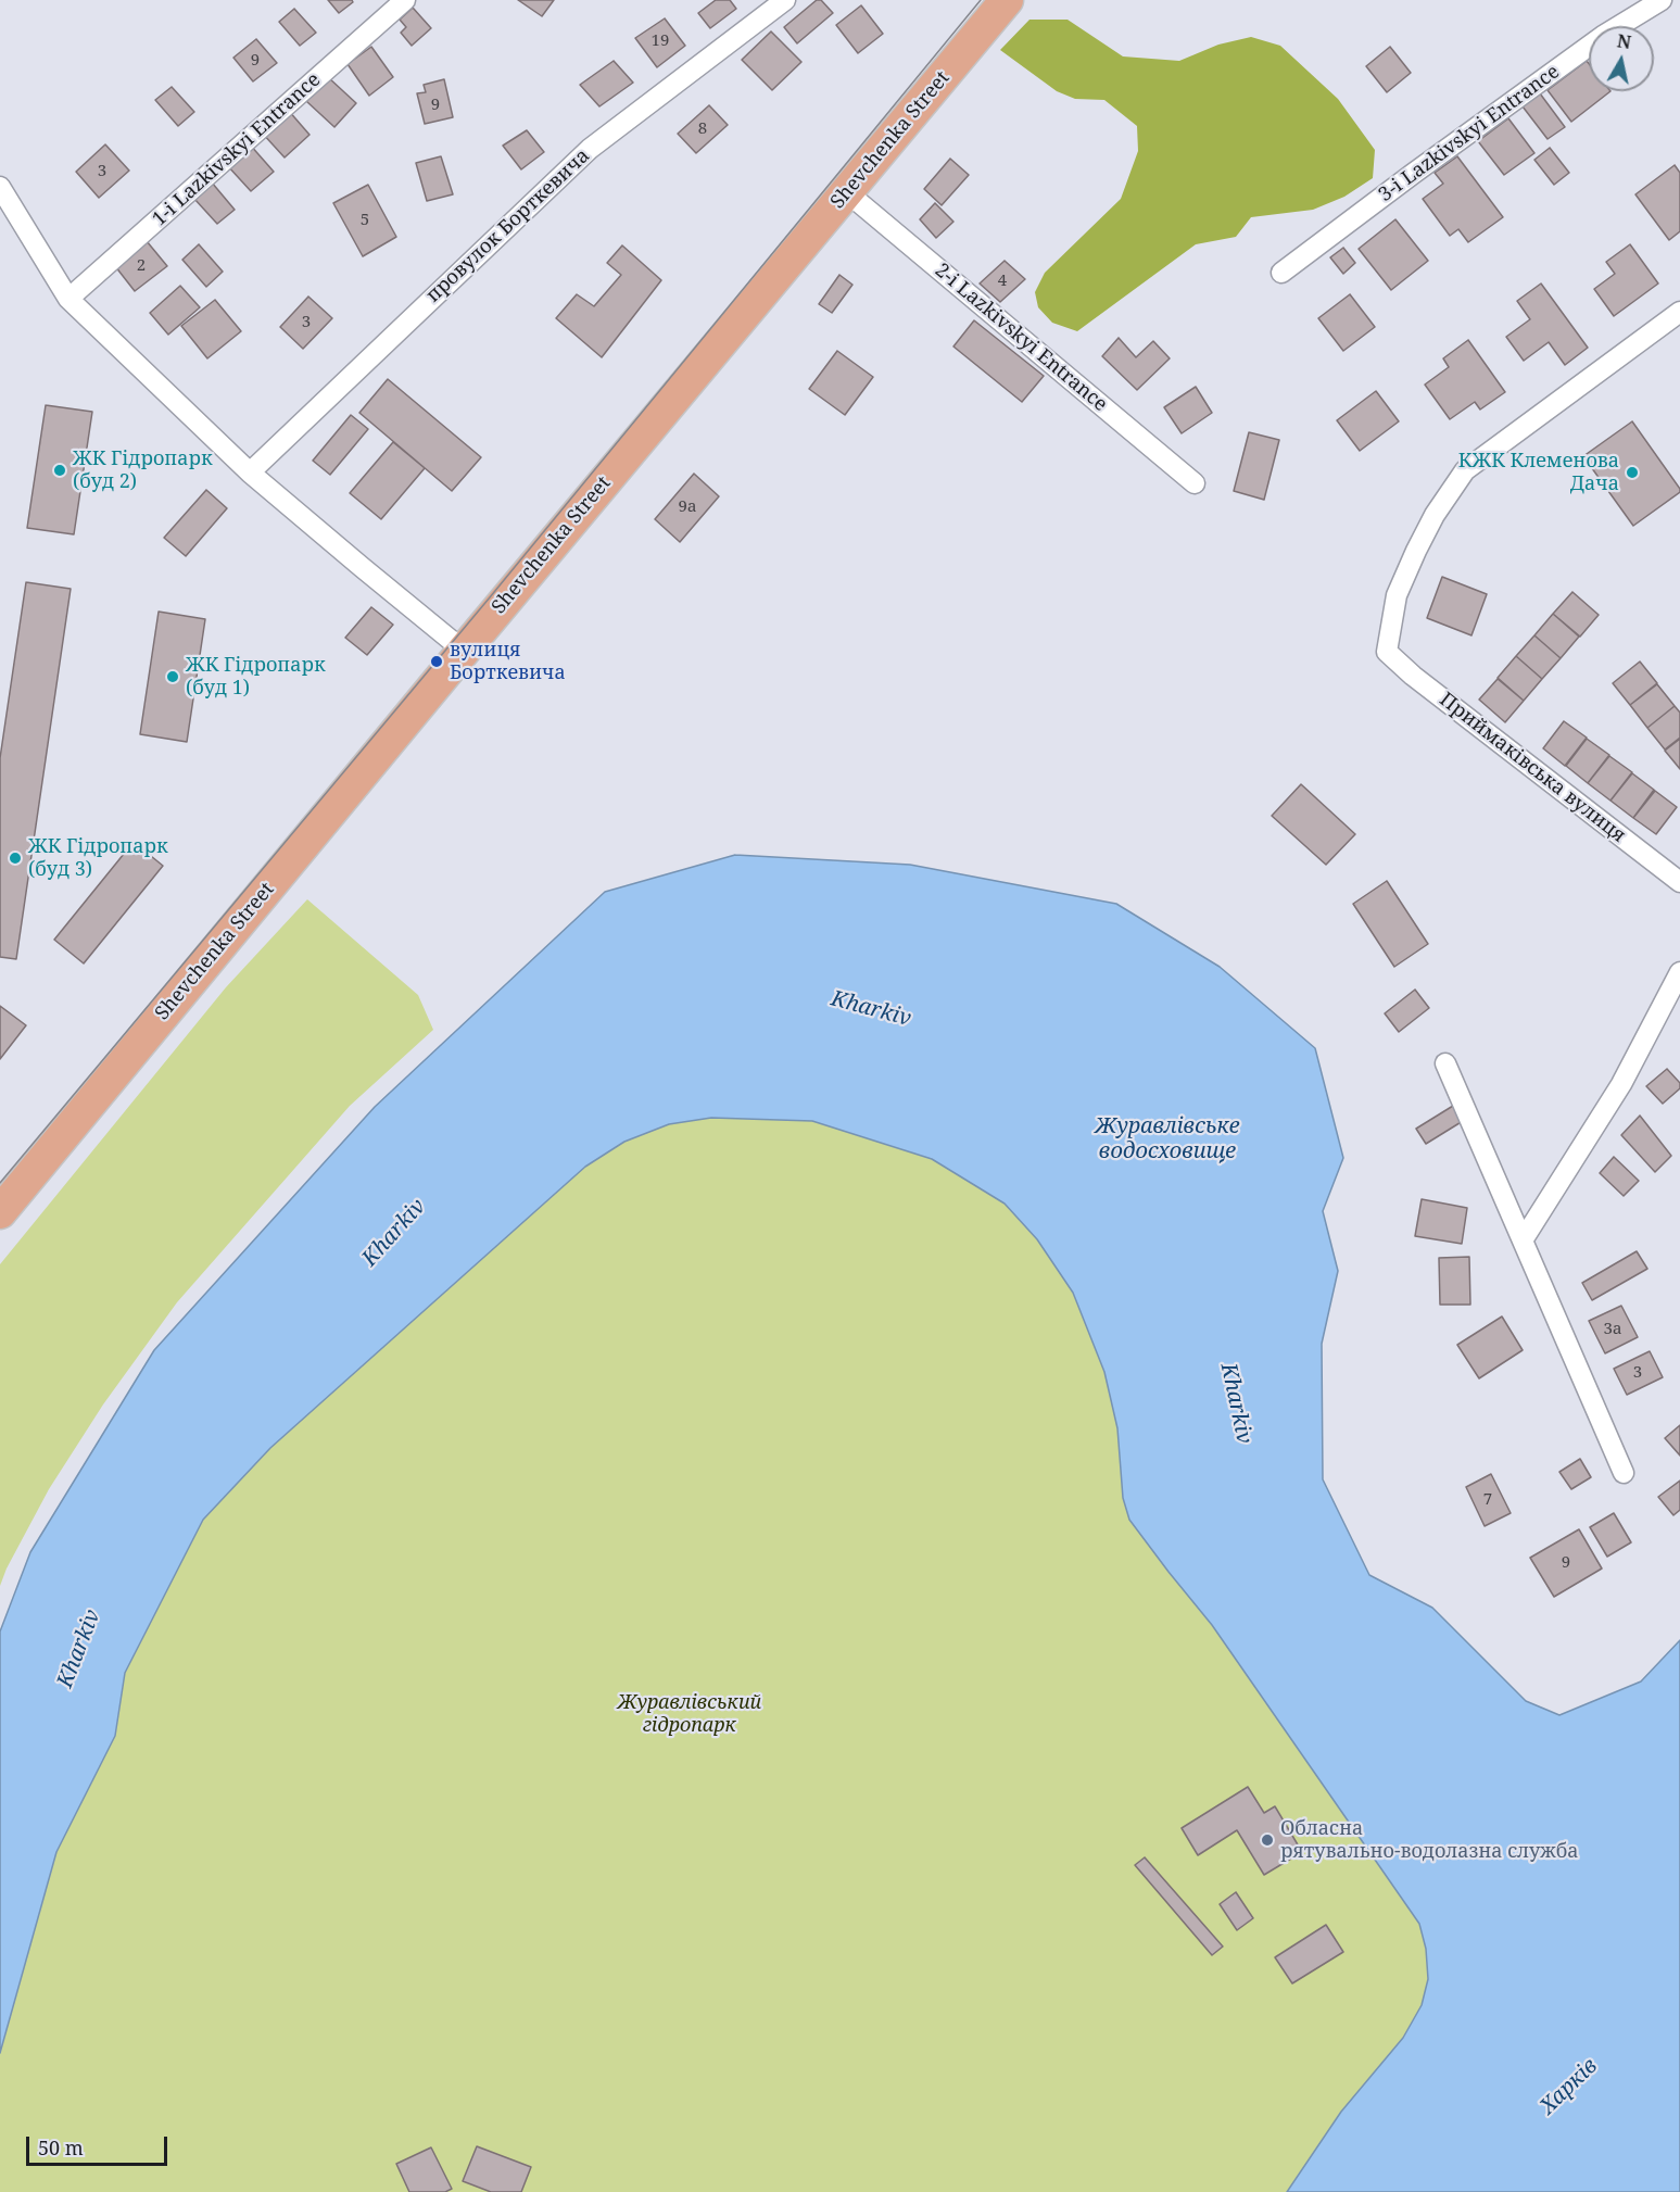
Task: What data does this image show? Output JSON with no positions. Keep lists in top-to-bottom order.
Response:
{
  "streets": {
    "main road": ["Shevchenka Street"],
    "street": [
      "3-i Lazkivskyi Entrance",
      "1-i Lazkivskyi Entrance",
      "провулок Борткевича",
      "2-i Lazkivskyi Entrance",
      "Приймаківська вулиця"
    ]
  },
  "crossings": [
    ["Shevchenka Street", "2-i Lazkivskyi Entrance"]
  ],
  "water": ["Kharkiv", "Журавлівське водосховище", "Харків"],
  "parks": ["Журавлівський гідропарк"],
  "places": [
    "ЖК Гідропарк (буд 2)",
    "КЖК Клеменова Дача",
    "вулиця Борткевича",
    "ЖК Гідропарк (буд 1)",
    "ЖК Гідропарк (буд 3)",
    "Обласна рятувально-водолазна служба"
  ],
  "house_numbers": [
    "19",
    "9",
    "9",
    "8",
    "3",
    "5",
    "2",
    "4",
    "3",
    "9а",
    "3а",
    "3",
    "7",
    "9"
  ],
  "scale_bar": "50 m",
  "north": "top"
}
